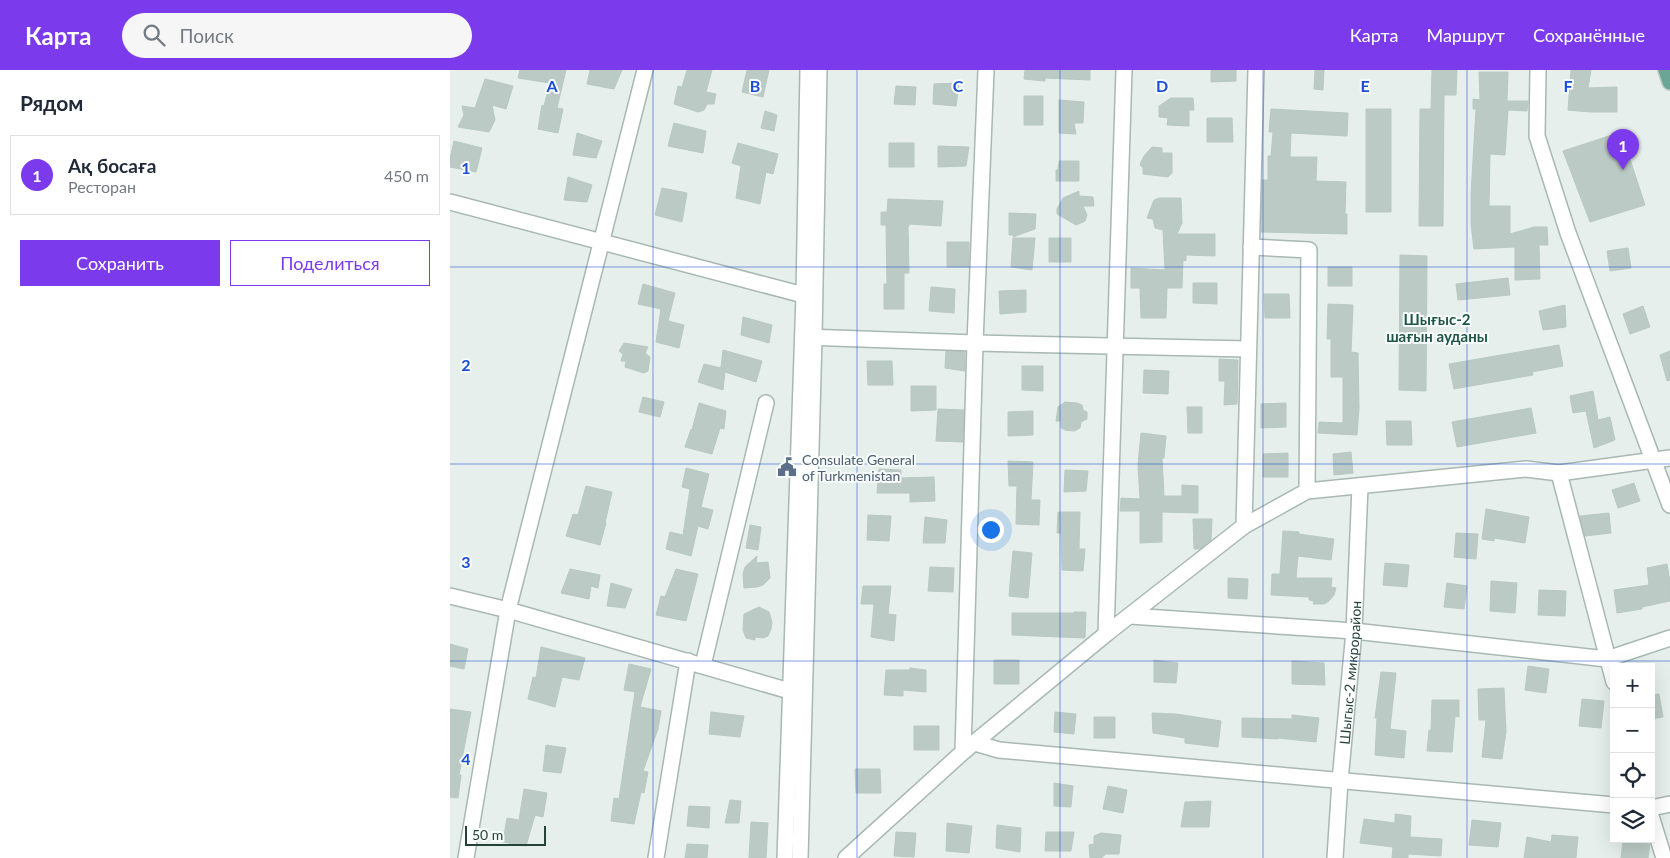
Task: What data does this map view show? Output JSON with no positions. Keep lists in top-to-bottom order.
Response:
{
  "streets": {
    "street": ["Шыгыс-2 микрорайон"]
  },
  "districts": ["Шығыс-2 шағын ауданы"],
  "places": {
    "public building": ["Consulate General of Turkmenistan"]
  },
  "scale_bar": "50 m",
  "page": {
    "header": "Карта",
    "search": "Поиск",
    "nav": ["Карта", "Маршрут", "Сохранённые"],
    "heading": "Рядом",
    "pins": "1",
    "list": [
      {
        "mark": "1",
        "name": "Ақ босаға",
        "note": "Ресторан",
        "value": "450 m"
      }
    ],
    "buttons": ["Сохранить", "Поделиться"],
    "map_buttons": ["+", "−"],
    "scale": "50 m"
  },
  "grid": {
    "columns": [
      "A",
      "B",
      "C",
      "D",
      "E",
      "F"
    ],
    "rows": [
      "1",
      "2",
      "3",
      "4"
    ]
  }
}
